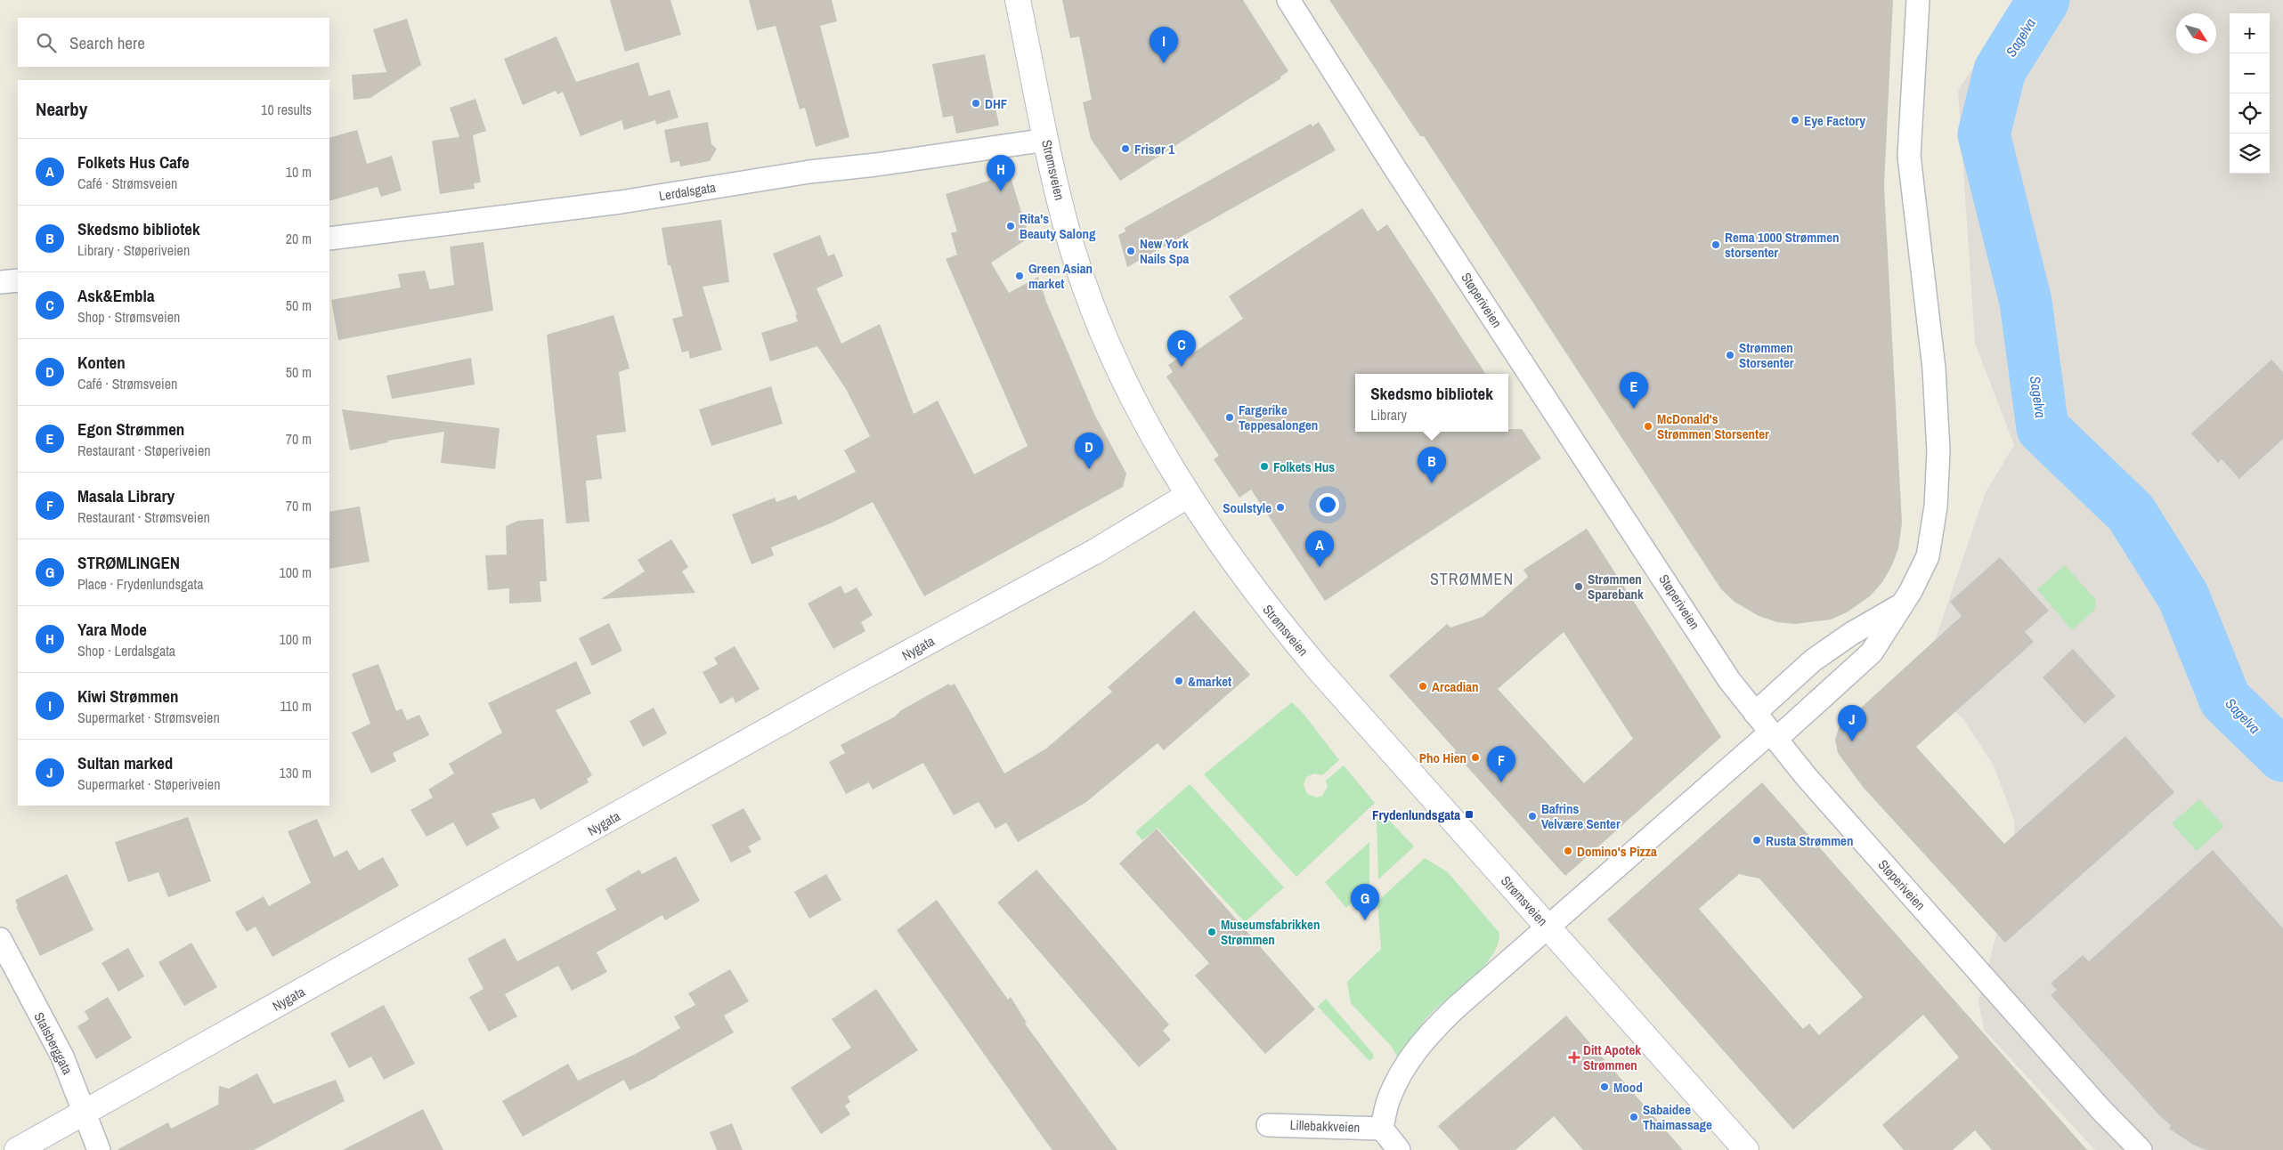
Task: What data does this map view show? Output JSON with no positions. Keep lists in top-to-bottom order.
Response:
{
  "streets": {
    "main road": ["Strømsveien", "Nygata"],
    "street": [
      "Lerdalsgata",
      "Støperiveien",
      "Stalsberggata",
      "Lillebakkveien"
    ]
  },
  "crossings": [
    ["Strømsveien", "Lerdalsgata"],
    ["Strømsveien", "Nygata"],
    ["Nygata", "Stalsberggata"]
  ],
  "districts": ["STRØMMEN"],
  "water": ["Sagelva"],
  "places": {
    "other": [
      "DHF",
      "Eye Factory",
      "Frisør 1",
      "Rita's Beauty Salong",
      "Rema 1000 Strømmen storsenter",
      "New York Nails Spa",
      "Green Asian market",
      "Strømmen Storsenter",
      "Fargerike Teppesalongen",
      "McDonald's Strømmen Storsenter",
      "Folkets Hus",
      "Soulstyle",
      "Strømmen Sparebank",
      "&market",
      "Arcadian",
      "Pho Hien",
      "Bafrins Velvære Senter",
      "Rusta Strømmen",
      "Domino's Pizza",
      "Museumsfabrikken Strømmen",
      "Mood",
      "Sabaidee Thaimassage"
    ],
    "transit": ["Frydenlundsgata"],
    "health": ["Ditt Apotek Strømmen"]
  },
  "north": "bottom right",
  "page": {
    "map_buttons": ["+", "−"],
    "search": "Search here",
    "pins": [
      "I",
      "H",
      "C",
      "E",
      "D",
      "B",
      "A",
      "J",
      "F",
      "G"
    ],
    "heading": ["Nearby", "10 results"],
    "list": [
      {
        "mark": "A",
        "name": "Folkets Hus Cafe",
        "note": "Café · Strømsveien",
        "value": "10 m"
      },
      {
        "mark": "B",
        "name": "Skedsmo bibliotek",
        "note": "Library · Støperiveien",
        "value": "20 m"
      },
      {
        "mark": "C",
        "name": "Ask&Embla",
        "note": "Shop · Strømsveien",
        "value": "50 m"
      },
      {
        "mark": "D",
        "name": "Konten",
        "note": "Café · Strømsveien",
        "value": "50 m"
      },
      {
        "mark": "E",
        "name": "Egon Strømmen",
        "note": "Restaurant · Støperiveien",
        "value": "70 m"
      },
      {
        "mark": "F",
        "name": "Masala Library",
        "note": "Restaurant · Strømsveien",
        "value": "70 m"
      },
      {
        "mark": "G",
        "name": "STRØMLINGEN",
        "note": "Place · Frydenlundsgata",
        "value": "100 m"
      },
      {
        "mark": "H",
        "name": "Yara Mode",
        "note": "Shop · Lerdalsgata",
        "value": "100 m"
      },
      {
        "mark": "I",
        "name": "Kiwi Strømmen",
        "note": "Supermarket · Strømsveien",
        "value": "110 m"
      },
      {
        "mark": "J",
        "name": "Sultan marked",
        "note": "Supermarket · Støperiveien",
        "value": "130 m"
      }
    ],
    "popup": ["Skedsmo bibliotek", "Library"]
  }
}
